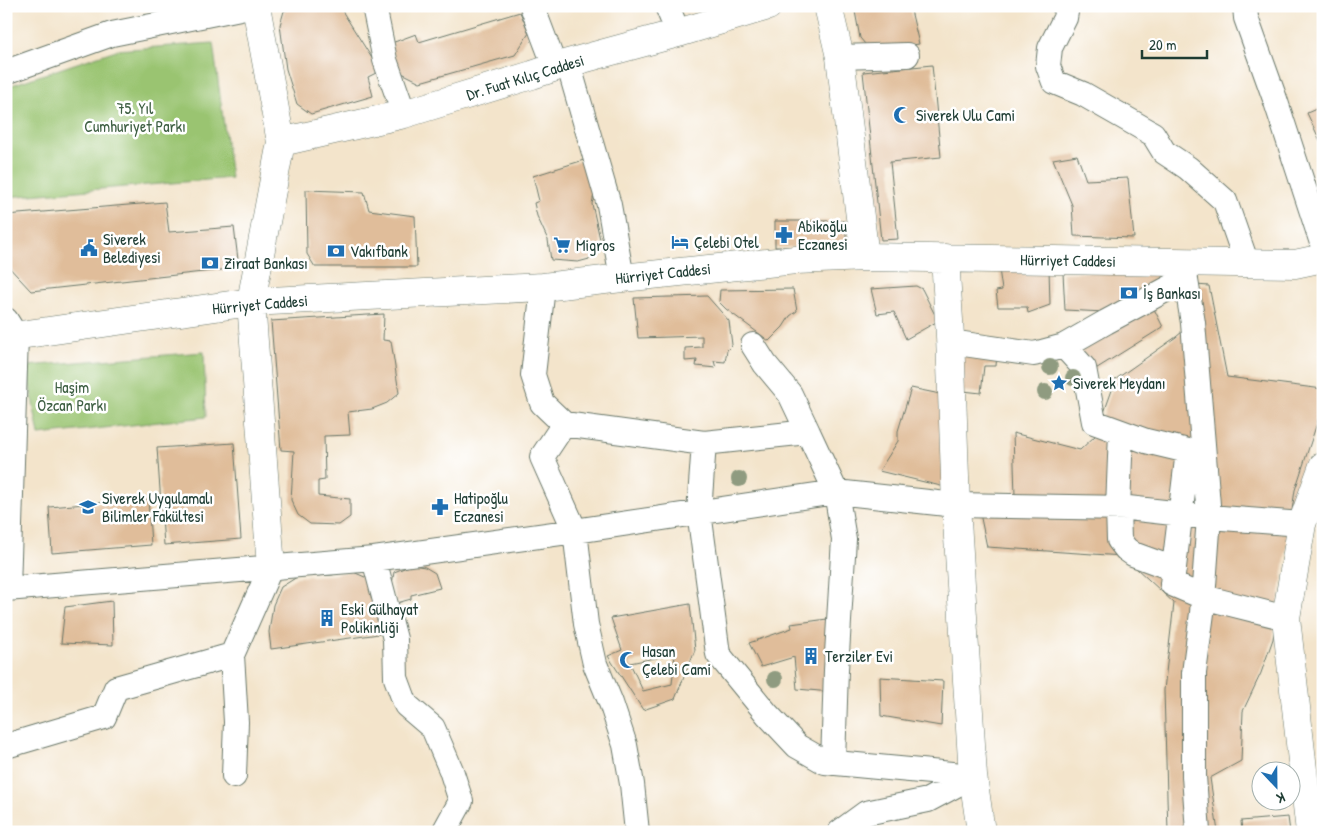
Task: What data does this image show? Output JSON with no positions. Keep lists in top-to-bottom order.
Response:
{
  "streets": {
    "street": ["Dr. Fuat Kılıç Caddesi", "Hürriyet Caddesi"]
  },
  "parks": ["75. Yıl Cumhuriyet Parkı", "Haşim Özcan Parkı"],
  "places": {
    "mosque": ["Siverek Ulu Cami", "Hasan Çelebi Cami"],
    "pharmacy": ["Abikoğlu Eczanesi", "Hatipoğlu Eczanesi"],
    "hotel": ["Çelebi Otel"],
    "supermarket": ["Migros"],
    "public building": ["Siverek Belediyesi"],
    "bank": ["Vakıfbank", "Ziraat Bankası", "İş Bankası"],
    "place": ["Siverek Meydanı"],
    "school or university": ["Siverek Uygulamalı Bilimler Fakültesi"],
    "building": ["Eski Gülhayat Polikinliği", "Terziler Evi"]
  },
  "scale_bar": "20 m",
  "north": "bottom"
}
